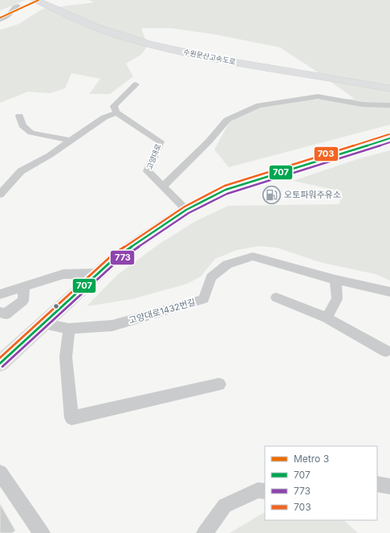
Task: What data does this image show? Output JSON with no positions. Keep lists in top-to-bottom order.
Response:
{
  "streets": {
    "highway": ["수원문산고속도로"],
    "street": ["고양대로", "고양대로1432번길"]
  },
  "places": {
    "fuel station": ["오토파워주유소"]
  },
  "lines": [
    "metro line 3",
    "transit line 703",
    "transit line 707",
    "transit line 773"
  ],
  "legend": [
    "Metro 3",
    "707",
    "773",
    "703"
  ]
}
